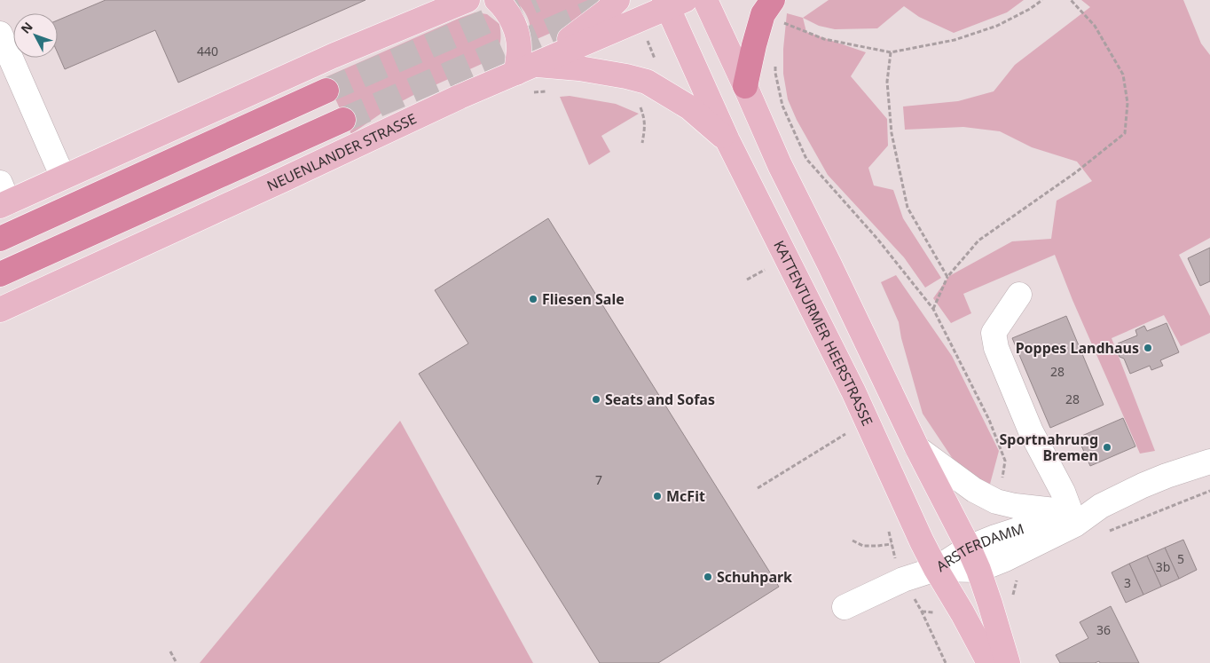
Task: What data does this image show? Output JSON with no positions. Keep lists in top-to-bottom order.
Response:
{
  "streets": {
    "highway": ["NEUENLANDER STRASSE"],
    "main road": ["KATTENTURMER HEERSTRASSE"],
    "street": ["ARSTERDAMM"]
  },
  "crossings": [
    ["NEUENLANDER STRASSE", "KATTENTURMER HEERSTRASSE"],
    ["KATTENTURMER HEERSTRASSE", "ARSTERDAMM"]
  ],
  "places": [
    "Fliesen Sale",
    "Poppes Landhaus",
    "Seats and Sofas",
    "Sportnahrung Bremen",
    "McFit",
    "Schuhpark"
  ],
  "house_numbers": [
    "440",
    "28",
    "28",
    "7",
    "5",
    "3b",
    "3",
    "36"
  ],
  "north": "top left"
}
